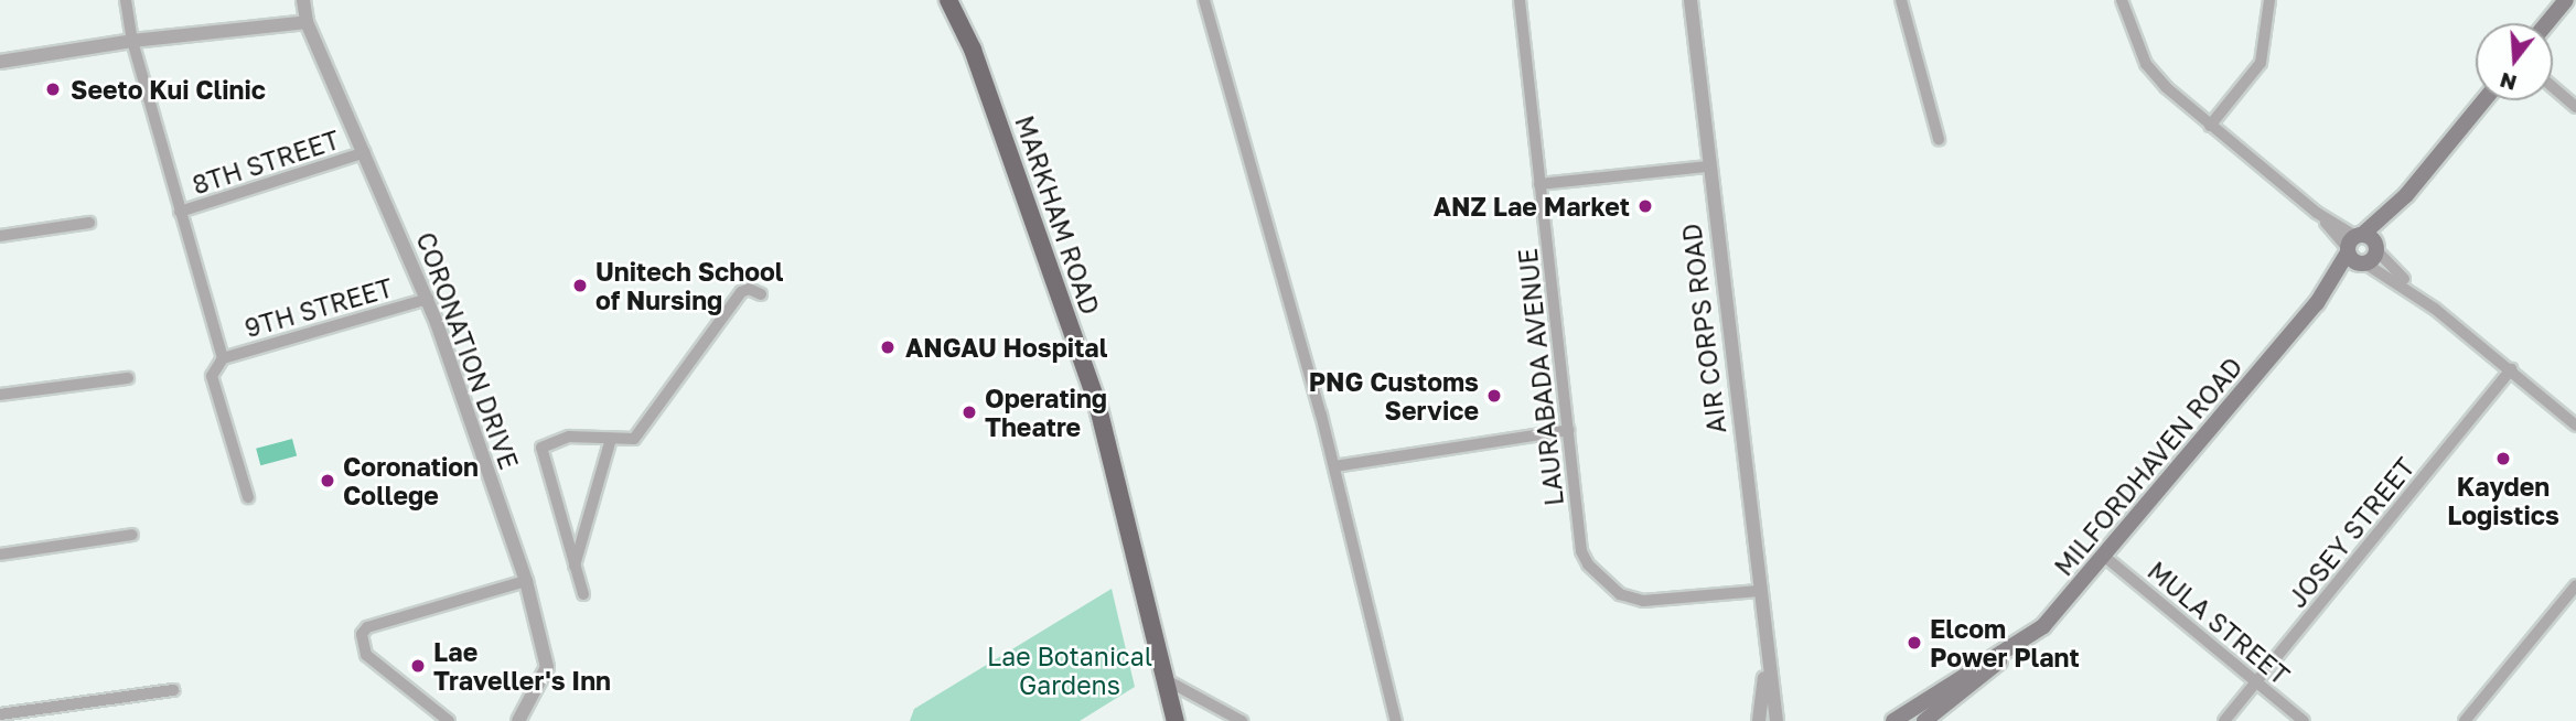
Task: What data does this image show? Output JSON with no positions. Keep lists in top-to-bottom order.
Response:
{
  "streets": {
    "main road": ["MARKHAM ROAD", "MILFORDHAVEN ROAD"],
    "street": [
      "8TH STREET",
      "9TH STREET",
      "AIR CORPS ROAD",
      "CORONATION DRIVE",
      "LAURABADA AVENUE",
      "JOSEY STREET",
      "MULA STREET"
    ]
  },
  "crossings": [
    ["8TH STREET", "CORONATION DRIVE"],
    ["9TH STREET", "CORONATION DRIVE"],
    ["AIR CORPS ROAD", "LAURABADA AVENUE"],
    ["MILFORDHAVEN ROAD", "MULA STREET"],
    ["JOSEY STREET", "MULA STREET"]
  ],
  "parks": ["Lae Botanical Gardens"],
  "places": [
    "Seeto Kui Clinic",
    "ANZ Lae Market",
    "Unitech School of Nursing",
    "ANGAU Hospital",
    "PNG Customs Service",
    "Operating Theatre",
    "Kayden Logistics",
    "Coronation College",
    "Elcom Power Plant",
    "Lae Traveller's Inn"
  ],
  "north": "bottom"
}
